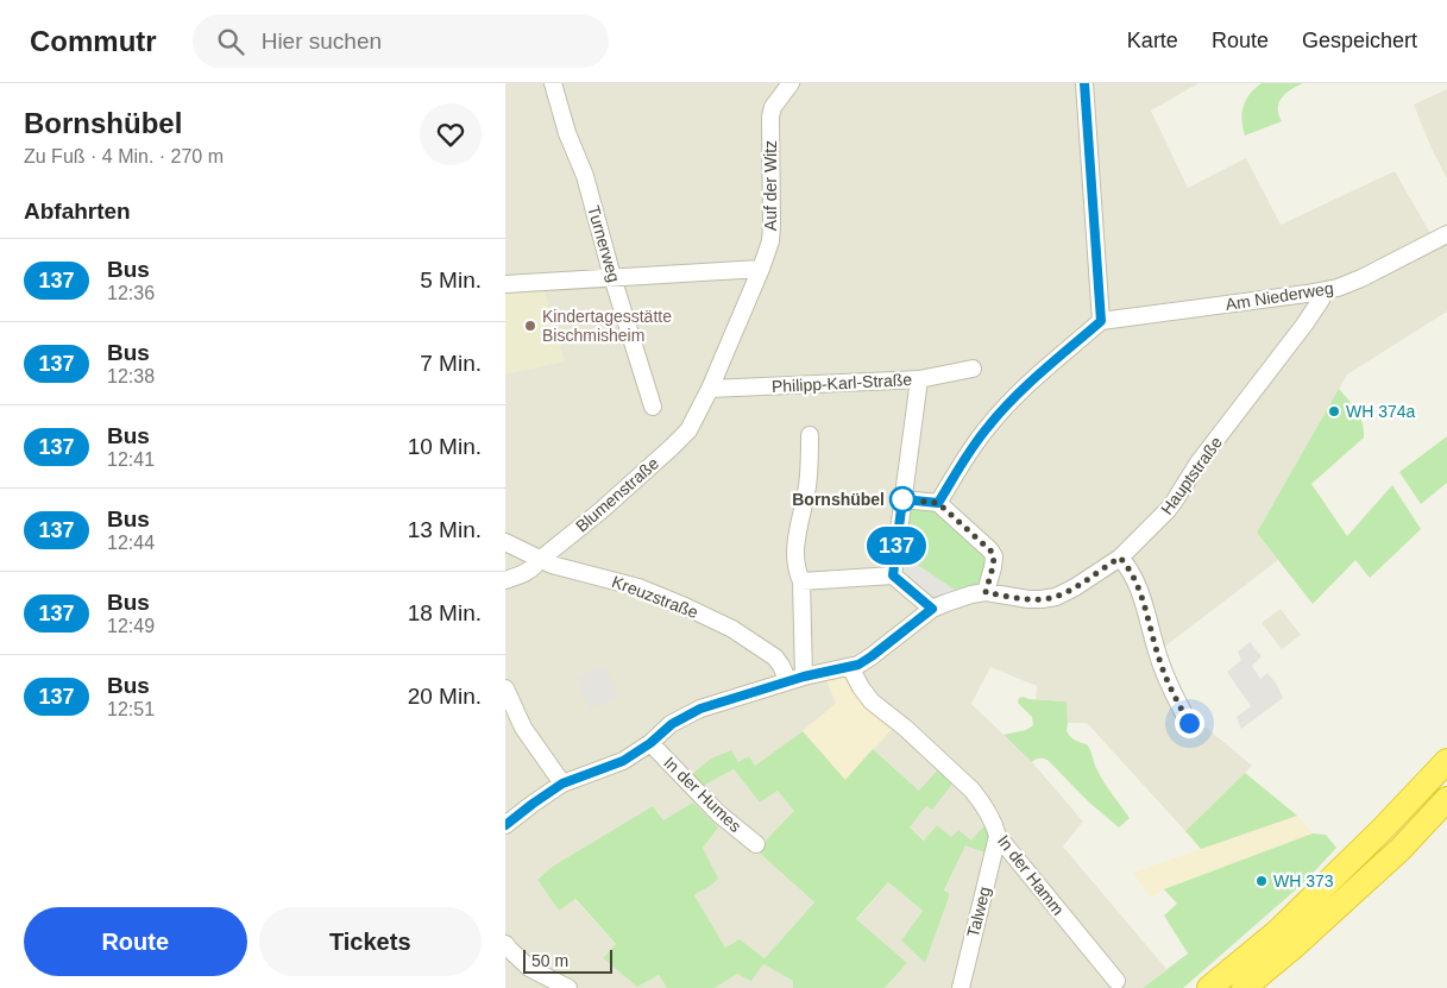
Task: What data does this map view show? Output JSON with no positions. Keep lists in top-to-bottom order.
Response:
{
  "streets": {
    "street": [
      "Auf der Witz",
      "Turnerweg",
      "Am Niederweg",
      "Philipp-Karl-Straße",
      "Hauptstraße",
      "Blumenstraße",
      "Kreuzstraße",
      "In der Humes",
      "In der Hamm",
      "Talweg"
    ]
  },
  "crossings": [
    ["Auf der Witz", "Philipp-Karl-Straße"],
    ["Auf der Witz", "Blumenstraße"],
    ["Am Niederweg", "Hauptstraße"],
    ["Philipp-Karl-Straße", "Blumenstraße"],
    ["Hauptstraße", "Kreuzstraße"],
    ["Hauptstraße", "In der Humes"],
    ["Hauptstraße", "In der Hamm"],
    ["Blumenstraße", "Kreuzstraße"],
    ["In der Hamm", "Talweg"]
  ],
  "places": [
    "Kindertagesstätte Bischmisheim",
    "WH 374a",
    "Bornshübel",
    "WH 373"
  ],
  "lines": ["bus line 137"],
  "scale_bar": "50 m",
  "page": {
    "header": "Commutr",
    "search": "Hier suchen",
    "nav": ["Karte", "Route", "Gespeichert"],
    "heading": [
      ["Bornshübel", "Zu Fuß · 4 Min. · 270 m"],
      "Abfahrten"
    ],
    "on_map": "137",
    "list": [
      {
        "mark": "137",
        "name": "Bus",
        "note": "12:36",
        "value": "5 Min."
      },
      {
        "mark": "137",
        "name": "Bus",
        "note": "12:38",
        "value": "7 Min."
      },
      {
        "mark": "137",
        "name": "Bus",
        "note": "12:41",
        "value": "10 Min."
      },
      {
        "mark": "137",
        "name": "Bus",
        "note": "12:44",
        "value": "13 Min."
      },
      {
        "mark": "137",
        "name": "Bus",
        "note": "12:49",
        "value": "18 Min."
      },
      {
        "mark": "137",
        "name": "Bus",
        "note": "12:51",
        "value": "20 Min."
      }
    ],
    "buttons": ["Route", "Tickets"],
    "scale": "50 m"
  }
}
